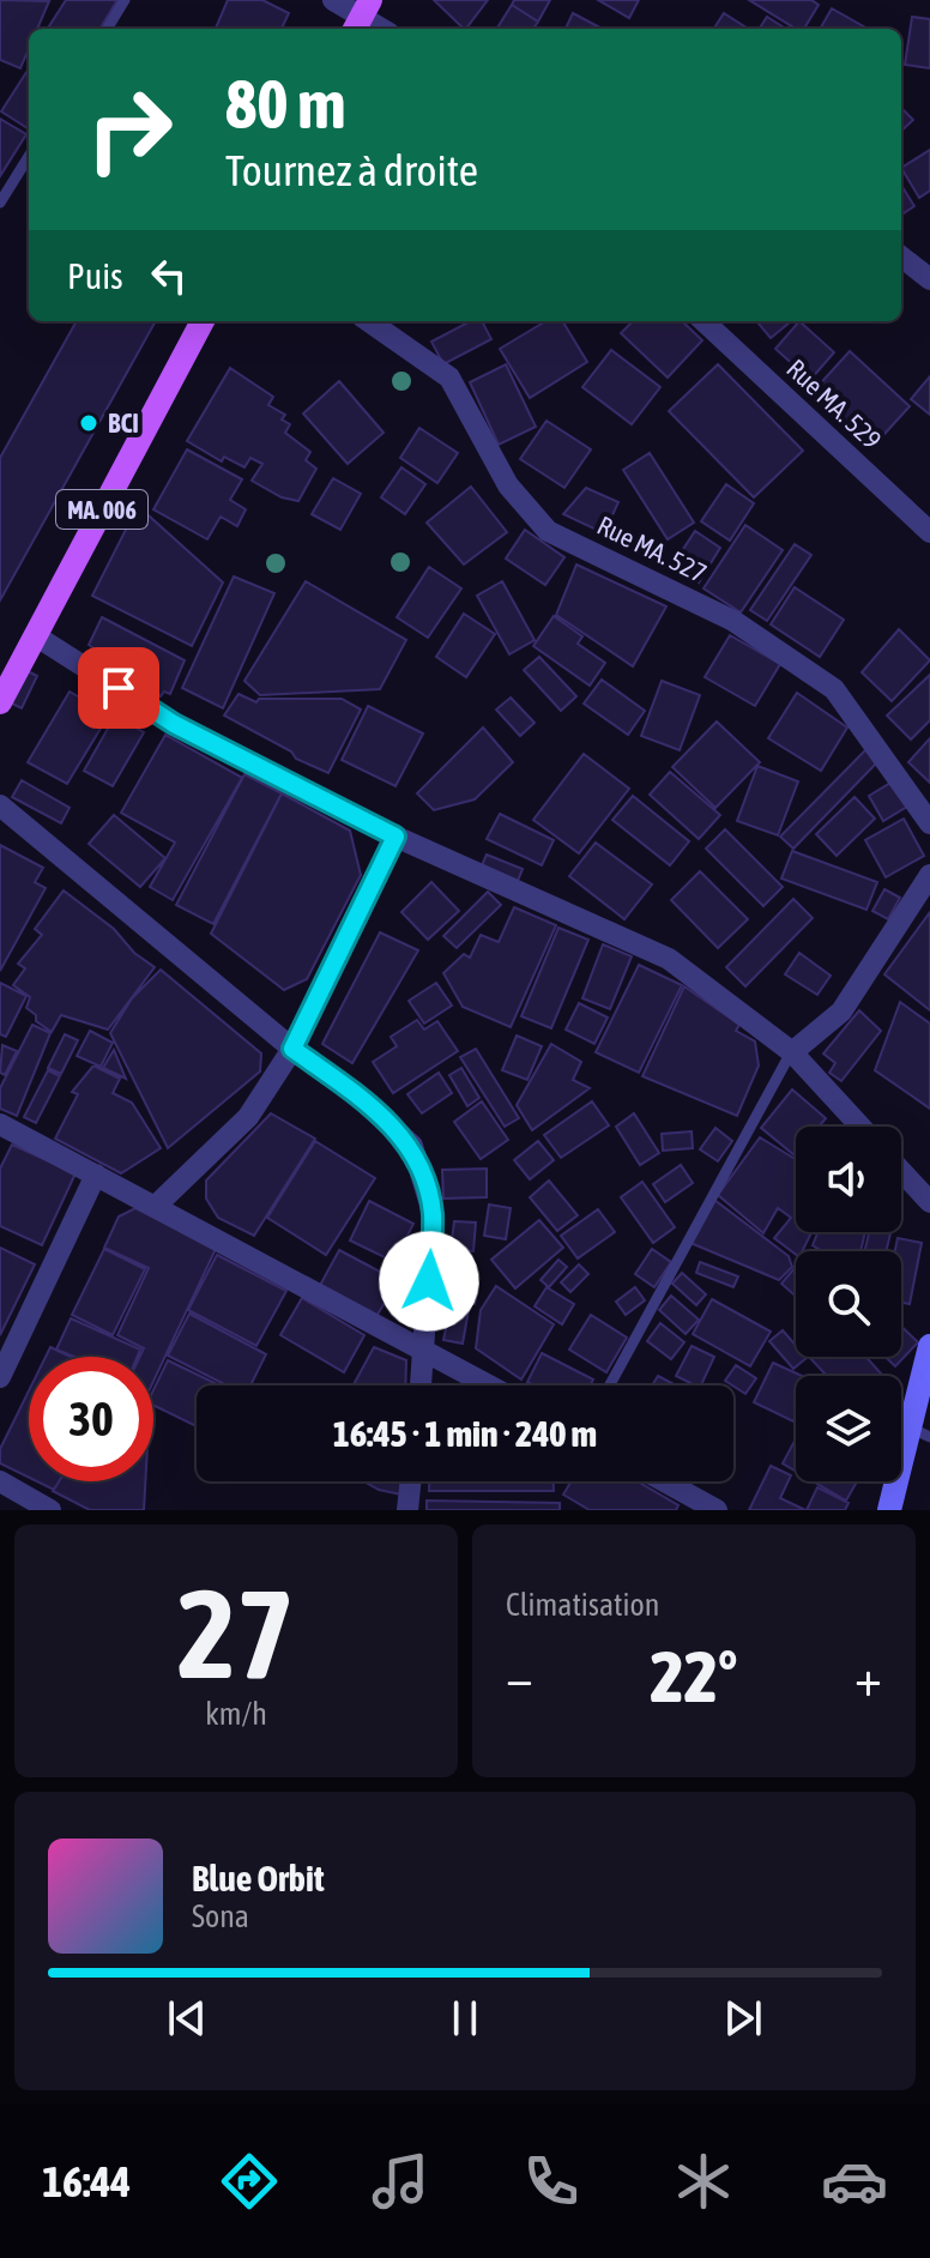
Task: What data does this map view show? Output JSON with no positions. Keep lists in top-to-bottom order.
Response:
{
  "streets": {
    "main road": ["MA. 006"],
    "street": ["Rue MA. 529", "Rue MA. 527"]
  },
  "places": ["BCI"],
  "page": {
    "turn": ["80 m", "Tournez à droite"],
    "then": "Puis",
    "limit": "30",
    "trip": "16:45 · 1 min · 240 m",
    "tile": [
      ["27", "km/h"],
      "Climatisation"
    ],
    "heat": ["−", "22°", "+"],
    "song": ["Blue Orbit", "Sona"],
    "tabs": "16:44"
  }
}
